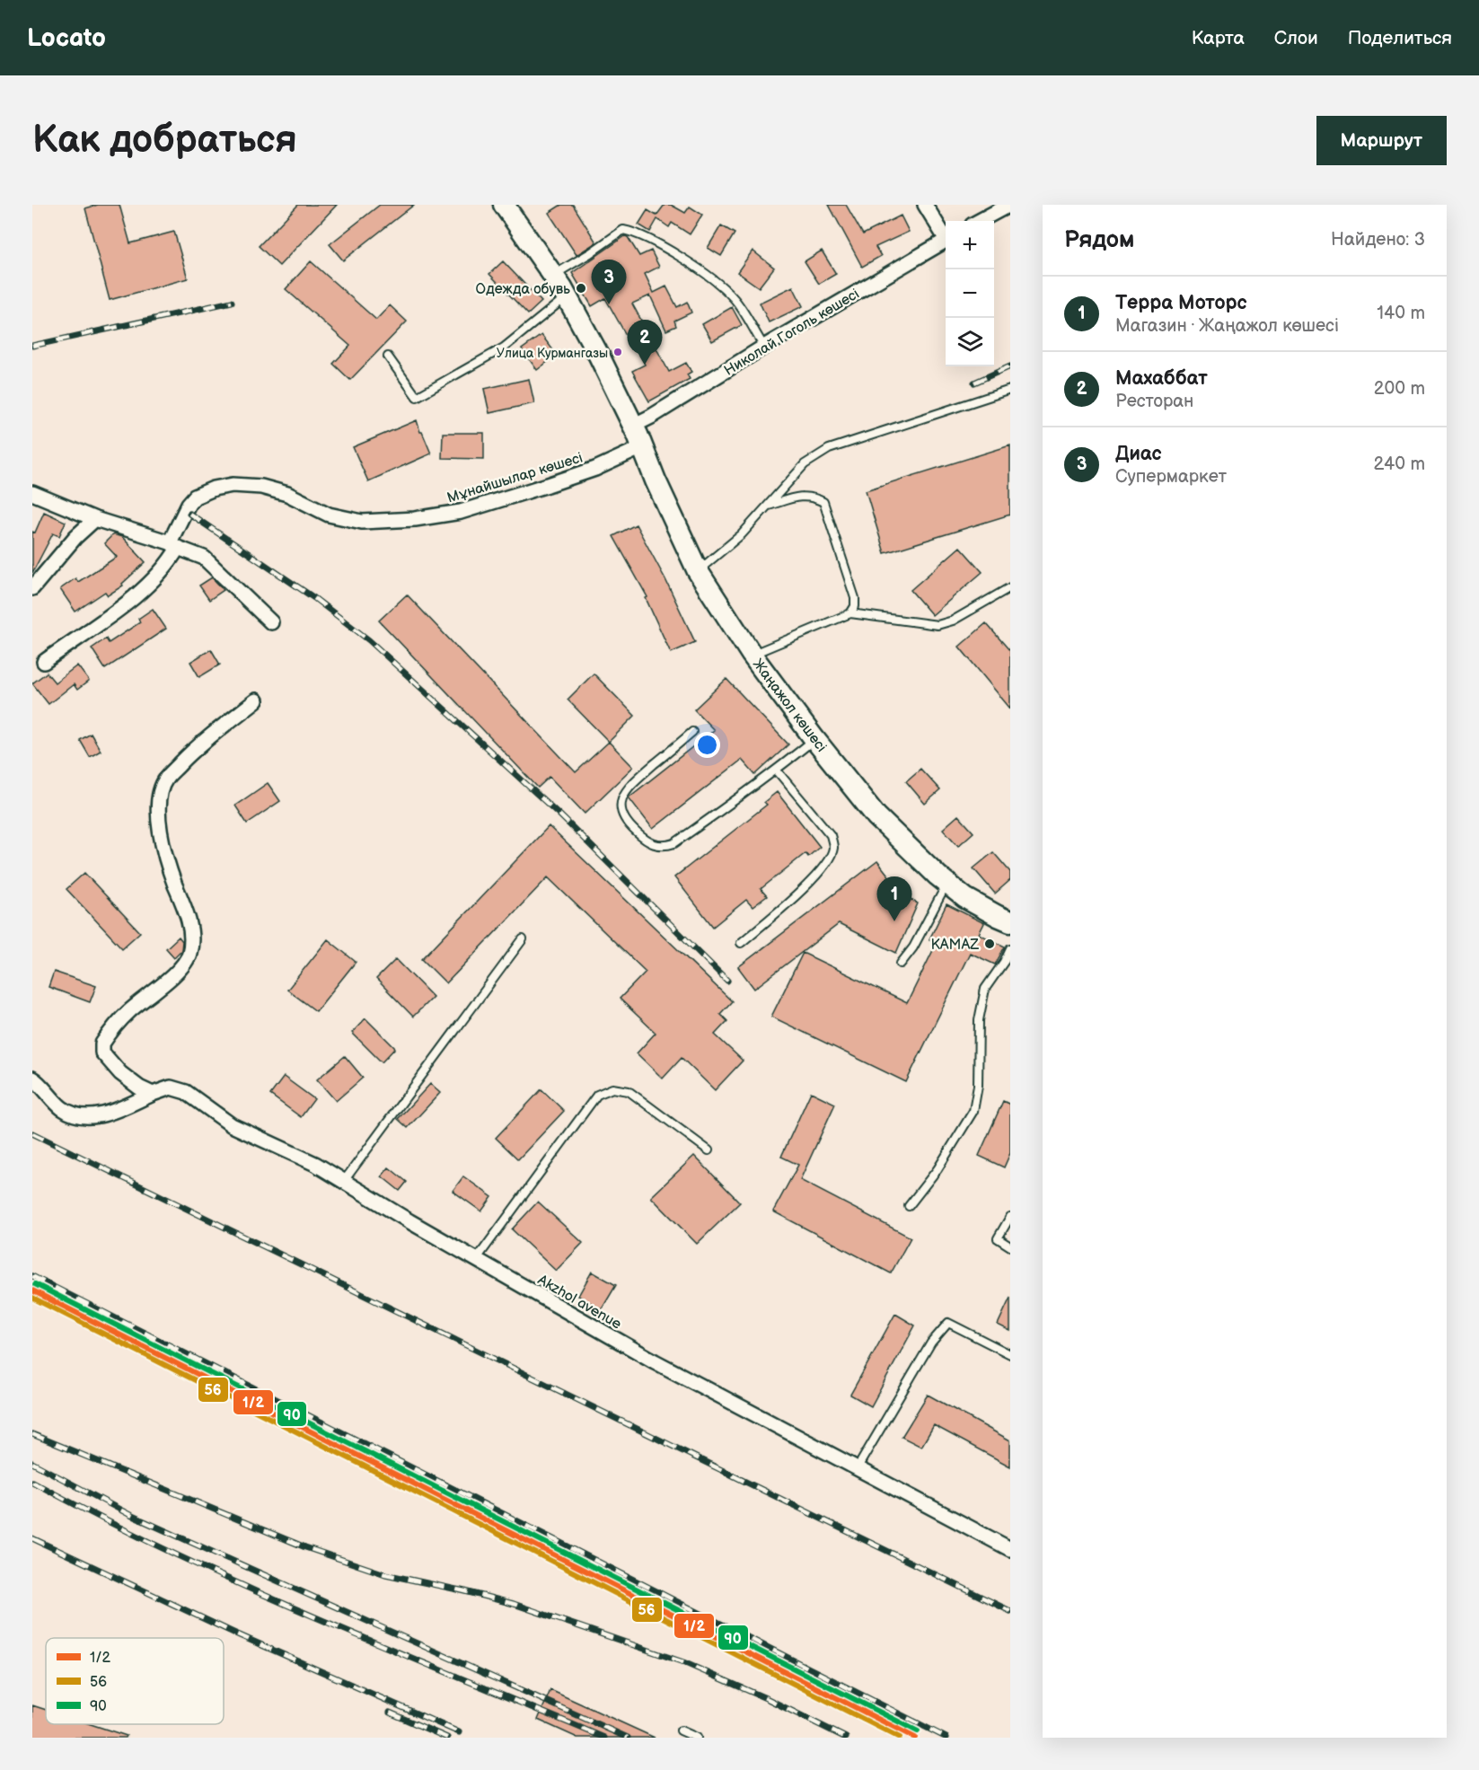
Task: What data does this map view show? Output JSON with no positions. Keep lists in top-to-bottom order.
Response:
{
  "streets": {
    "main road": ["Жаңажол көшесі"],
    "street": ["Николай Гоголь көшесі", "Мұнайшылар көшесі", "Akzhol avenue"]
  },
  "crossings": [
    ["Николай Гоголь көшесі", "Мұнайшылар көшесі"],
    ["Николай Гоголь көшесі", "Жаңажол көшесі"],
    ["Мұнайшылар көшесі", "Жаңажол көшесі"]
  ],
  "places": ["Одежда обувь", "Улица Курмангазы", "KAMAZ"],
  "lines": ["transit line 90", "transit line 1/2", "transit line 56"],
  "legend": ["1/2", "56", "90"],
  "page": {
    "header": "Locato",
    "nav": ["Карта", "Слои", "Поделиться"],
    "buttons": "Маршрут",
    "title": "Как добраться",
    "heading": ["Рядом", "Найдено: 3"],
    "map_buttons": ["+", "−"],
    "pins": ["3", "2", "1"],
    "list": [
      {
        "mark": "1",
        "name": "Терра Моторс",
        "note": "Магазин · Жаңажол көшесі",
        "value": "140 m"
      },
      {
        "mark": "2",
        "name": "Махаббат",
        "note": "Ресторан",
        "value": "200 m"
      },
      {
        "mark": "3",
        "name": "Диас",
        "note": "Супермаркет",
        "value": "240 m"
      }
    ]
  }
}
